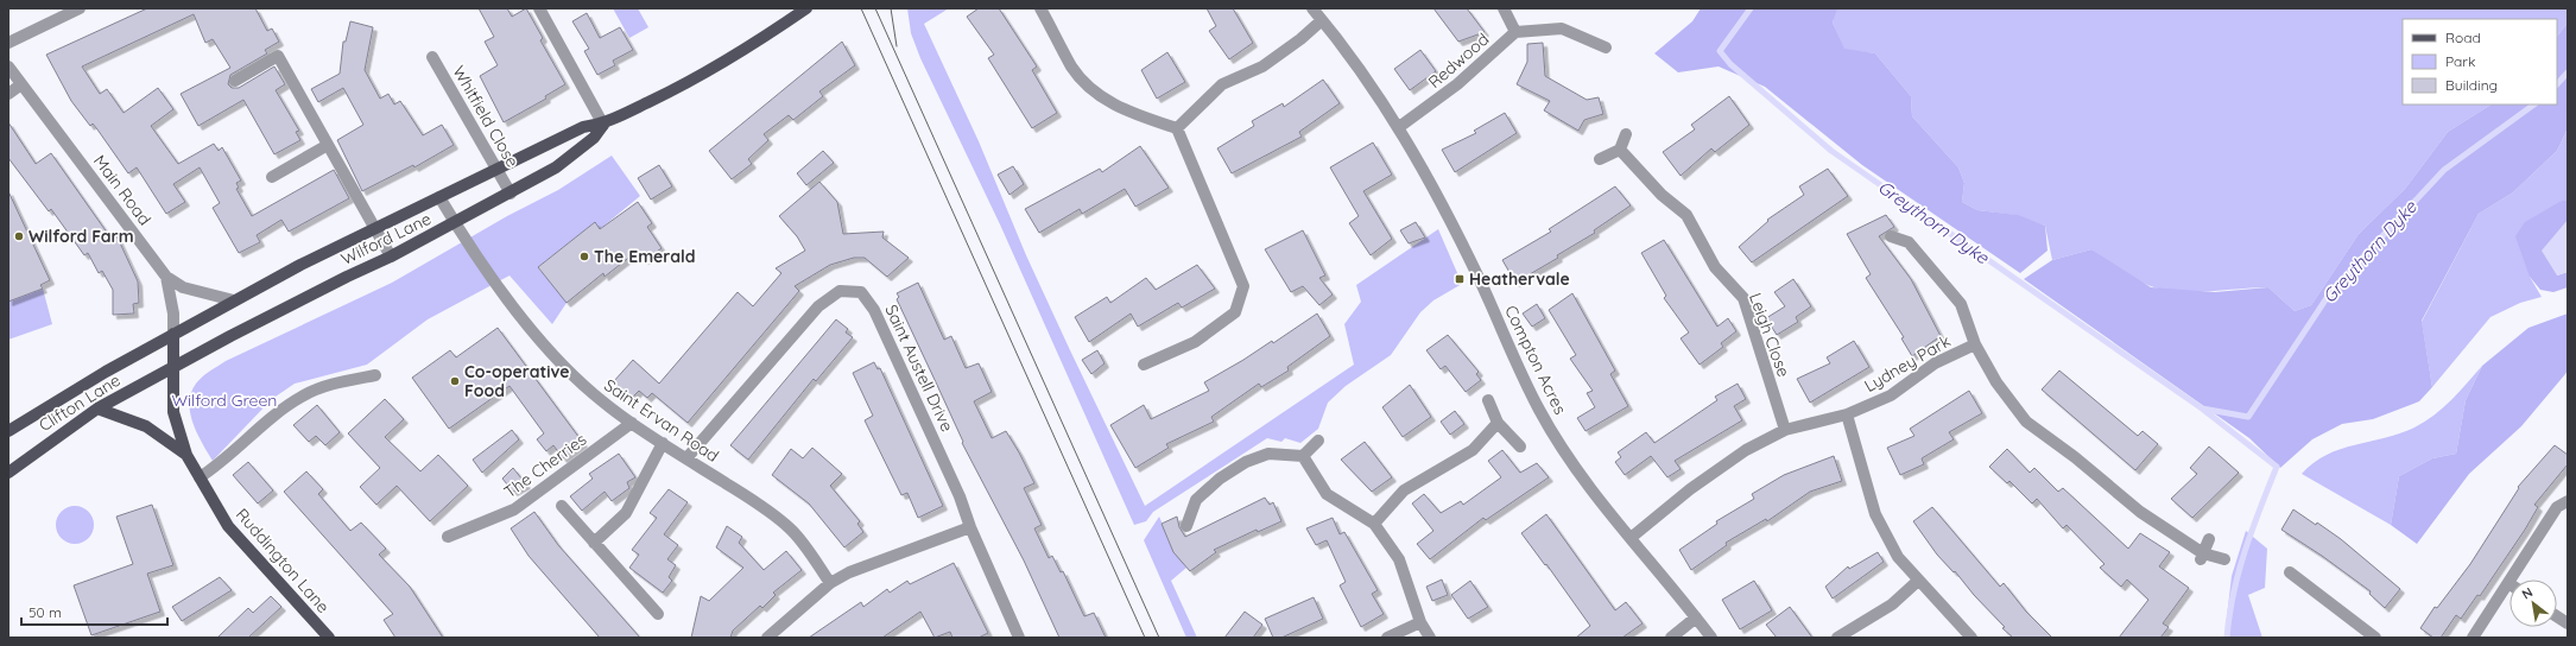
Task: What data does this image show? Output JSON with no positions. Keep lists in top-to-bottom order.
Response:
{
  "streets": {
    "main road": ["Wilford Lane", "Clifton Lane", "Ruddington Lane"],
    "street": [
      "Redwood",
      "Whitfield Close",
      "Main Road",
      "Leigh Close",
      "Compton Acres",
      "Lydney Park",
      "Saint Austell Drive",
      "Saint Ervan Road",
      "The Cherries"
    ]
  },
  "crossings": [
    ["Redwood", "Compton Acres"],
    ["Whitfield Close", "Wilford Lane"],
    ["Main Road", "Wilford Lane"],
    ["Main Road", "Ruddington Lane"],
    ["Wilford Lane", "Clifton Lane"],
    ["Wilford Lane", "Saint Ervan Road"],
    ["Wilford Lane", "Ruddington Lane"],
    ["Leigh Close", "Lydney Park"],
    ["Compton Acres", "Lydney Park"],
    ["Saint Austell Drive", "Saint Ervan Road"],
    ["Clifton Lane", "Ruddington Lane"],
    ["Saint Ervan Road", "The Cherries"]
  ],
  "water": ["Greythorn Dyke"],
  "parks": ["Wilford Green"],
  "places": {
    "other": ["Wilford Farm", "The Emerald", "Co-operative Food"],
    "transit": ["Heathervale"]
  },
  "legend": ["Road", "Park", "Building"],
  "scale_bar": "50 m",
  "north": "top left"
}
